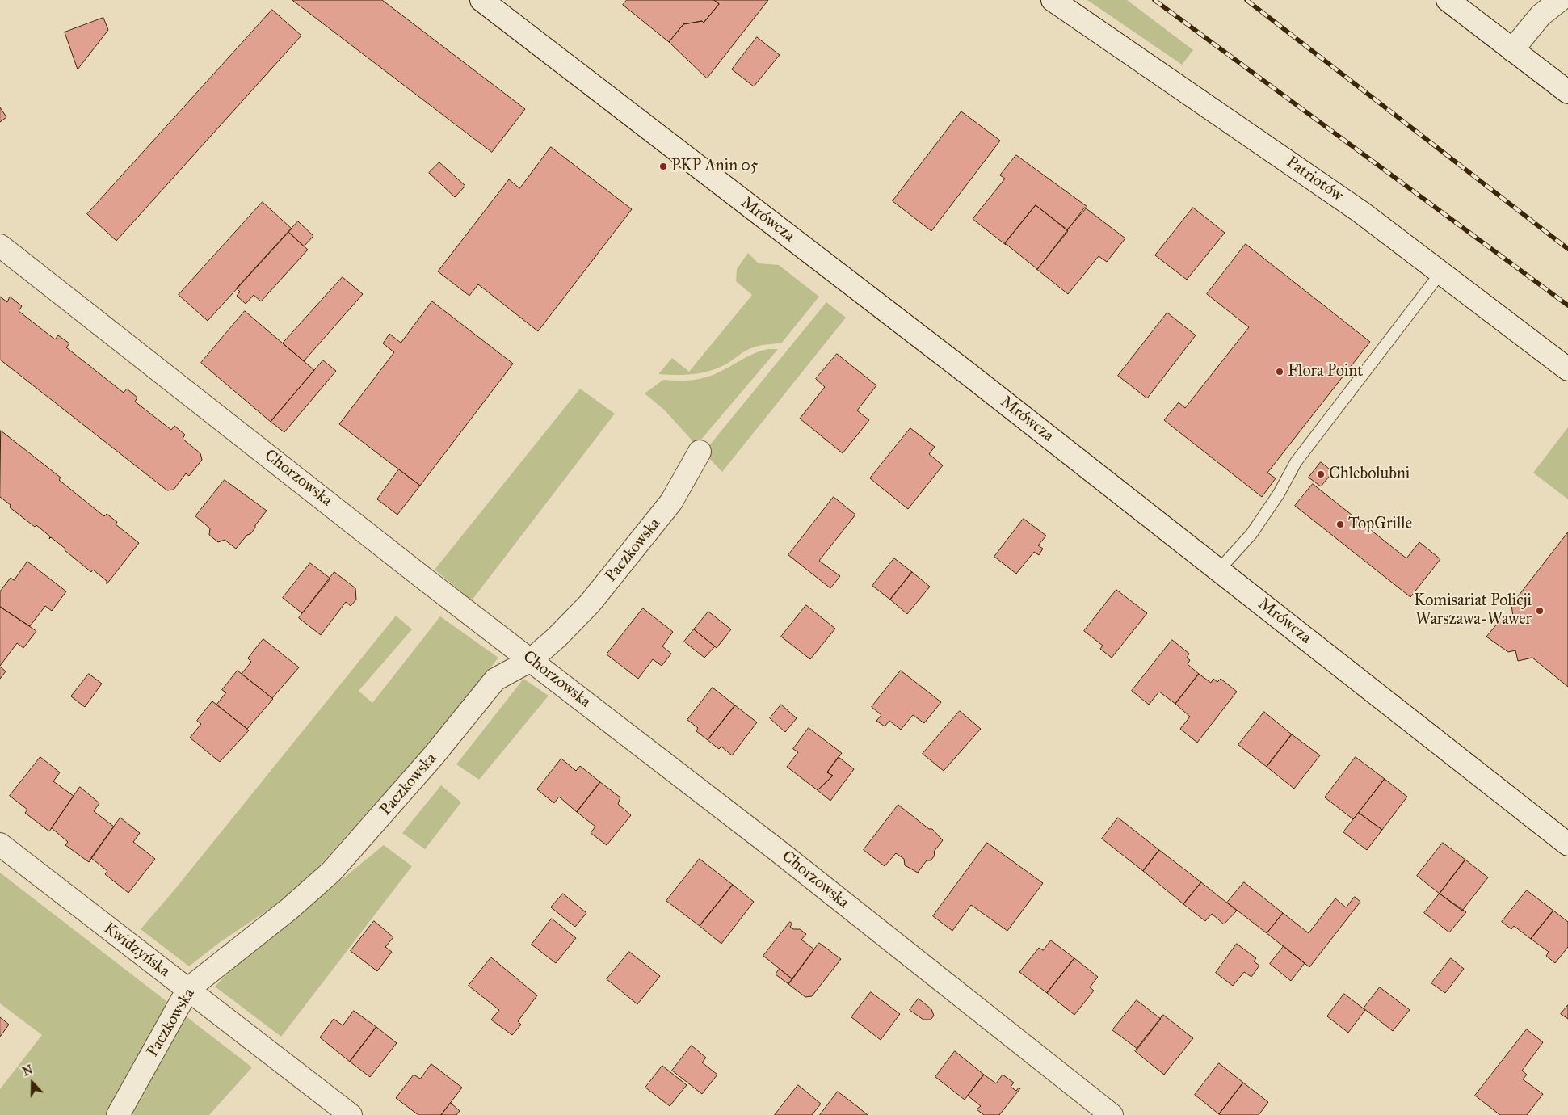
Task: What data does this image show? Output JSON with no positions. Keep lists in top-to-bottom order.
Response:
{
  "streets": {
    "street": [
      "Patriotów",
      "Mrówcza",
      "Chorzowska",
      "Paczkowska",
      "Kwidzyńska"
    ]
  },
  "crossings": [
    ["Chorzowska", "Paczkowska"],
    ["Paczkowska", "Kwidzyńska"]
  ],
  "places": [
    "PKP Anin 05",
    "Flora Point",
    "Chlebolubni",
    "TopGrille",
    "Komisariat Policji Warszawa-Wawer"
  ],
  "north": "top"
}
